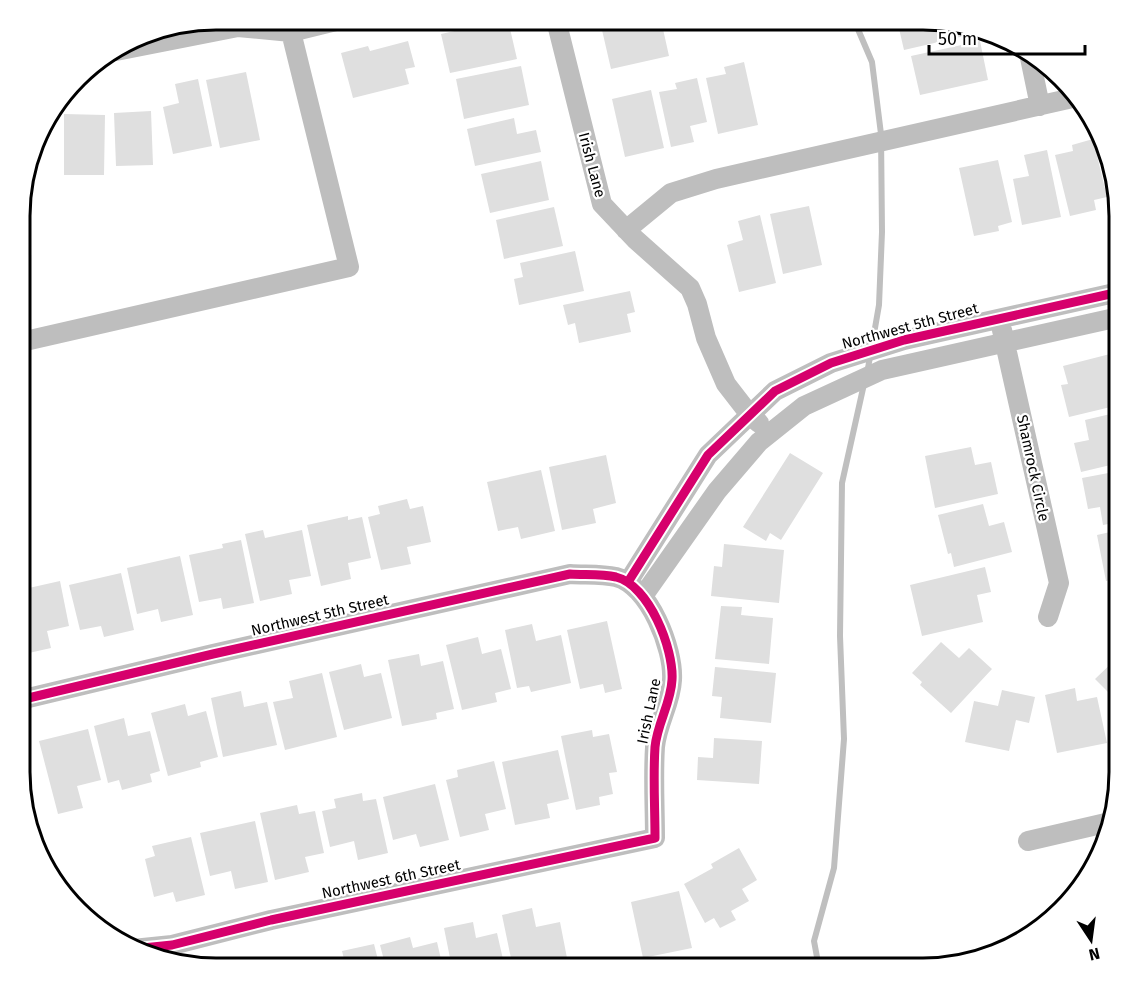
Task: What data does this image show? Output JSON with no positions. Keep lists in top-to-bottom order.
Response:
{
  "streets": {
    "street": [
      "Irish Lane",
      "Northwest 5th Street",
      "Shamrock Circle",
      "Northwest 6th Street"
    ]
  },
  "crossings": [
    ["Irish Lane", "Northwest 5th Street"],
    ["Irish Lane", "Northwest 6th Street"],
    ["Northwest 5th Street", "Shamrock Circle"]
  ],
  "scale_bar": "50 m",
  "north": "bottom"
}
